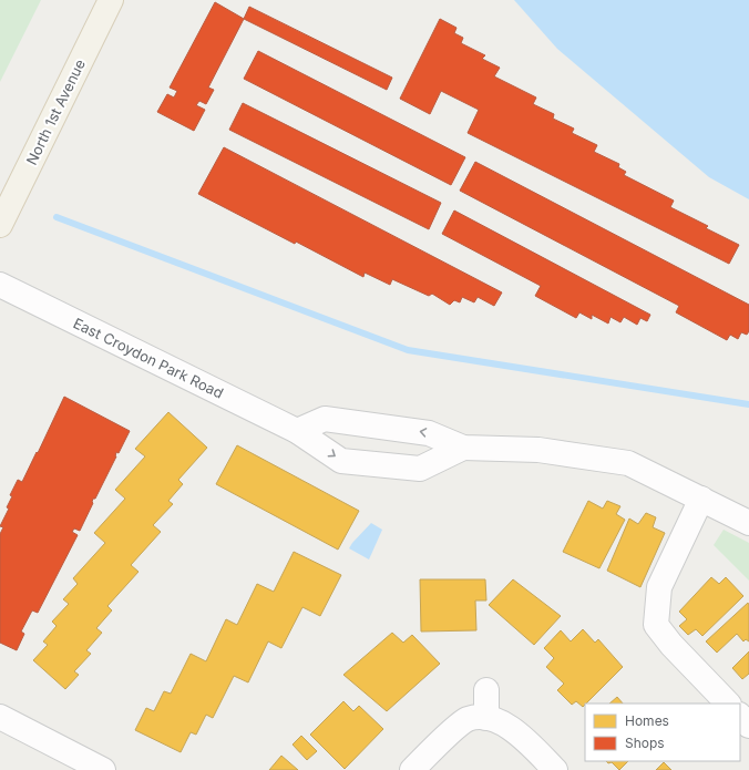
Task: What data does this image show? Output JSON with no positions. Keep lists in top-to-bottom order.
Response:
{
  "streets": {
    "main road": ["North 1st Avenue"],
    "street": ["East Croydon Park Road"]
  },
  "legend": ["Homes", "Shops"]
}
